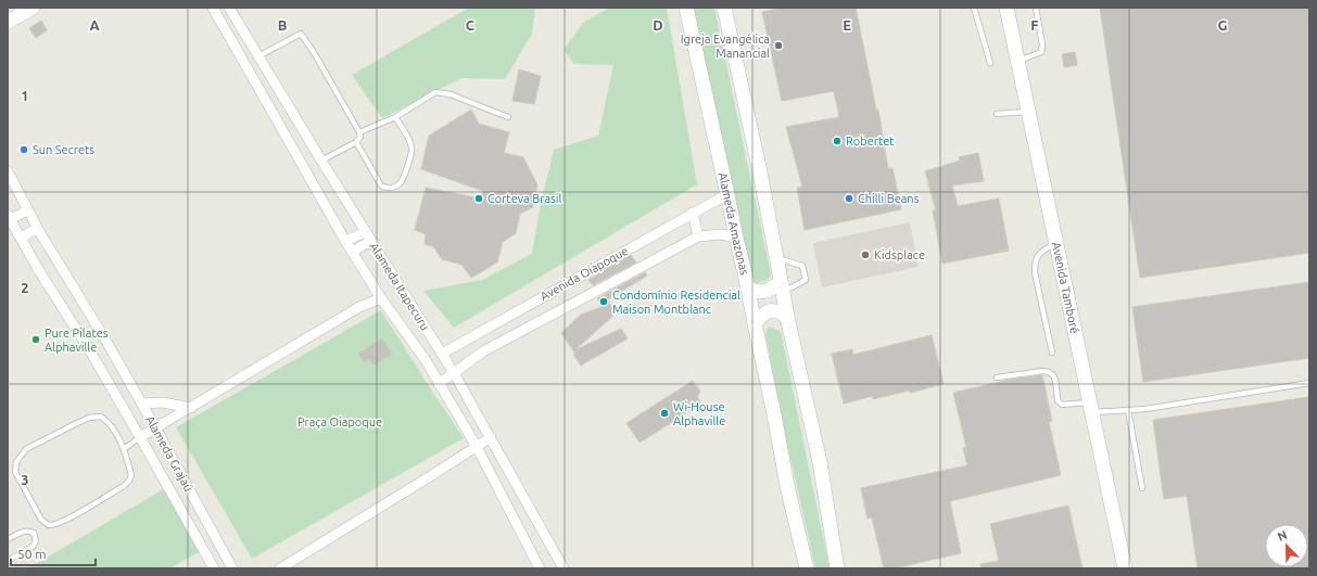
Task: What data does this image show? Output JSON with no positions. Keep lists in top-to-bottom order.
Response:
{
  "streets": {
    "main road": ["Alameda Amazonas", "Avenida Tamboré"],
    "street": ["Avenida Oiapoque", "Alameda Itapecuru", "Alameda Grajaú"]
  },
  "crossings": [
    ["Alameda Amazonas", "Avenida Oiapoque"],
    ["Avenida Oiapoque", "Alameda Itapecuru"]
  ],
  "parks": ["Praça Oiapoque"],
  "places": [
    "Igreja Evangélica Manancial",
    "Robertet",
    "Sun Secrets",
    "Corteva Brasil",
    "Chilli Beans",
    "Kidsplace",
    "Condomínio Residencial Maison Montblanc",
    "Pure Pilates Alphaville",
    "Wi-House Alphaville"
  ],
  "scale_bar": "50 m",
  "north": "top left",
  "grid": {
    "columns": [
      "A",
      "B",
      "C",
      "D",
      "E",
      "F",
      "G"
    ],
    "rows": ["1", "2", "3"]
  }
}
